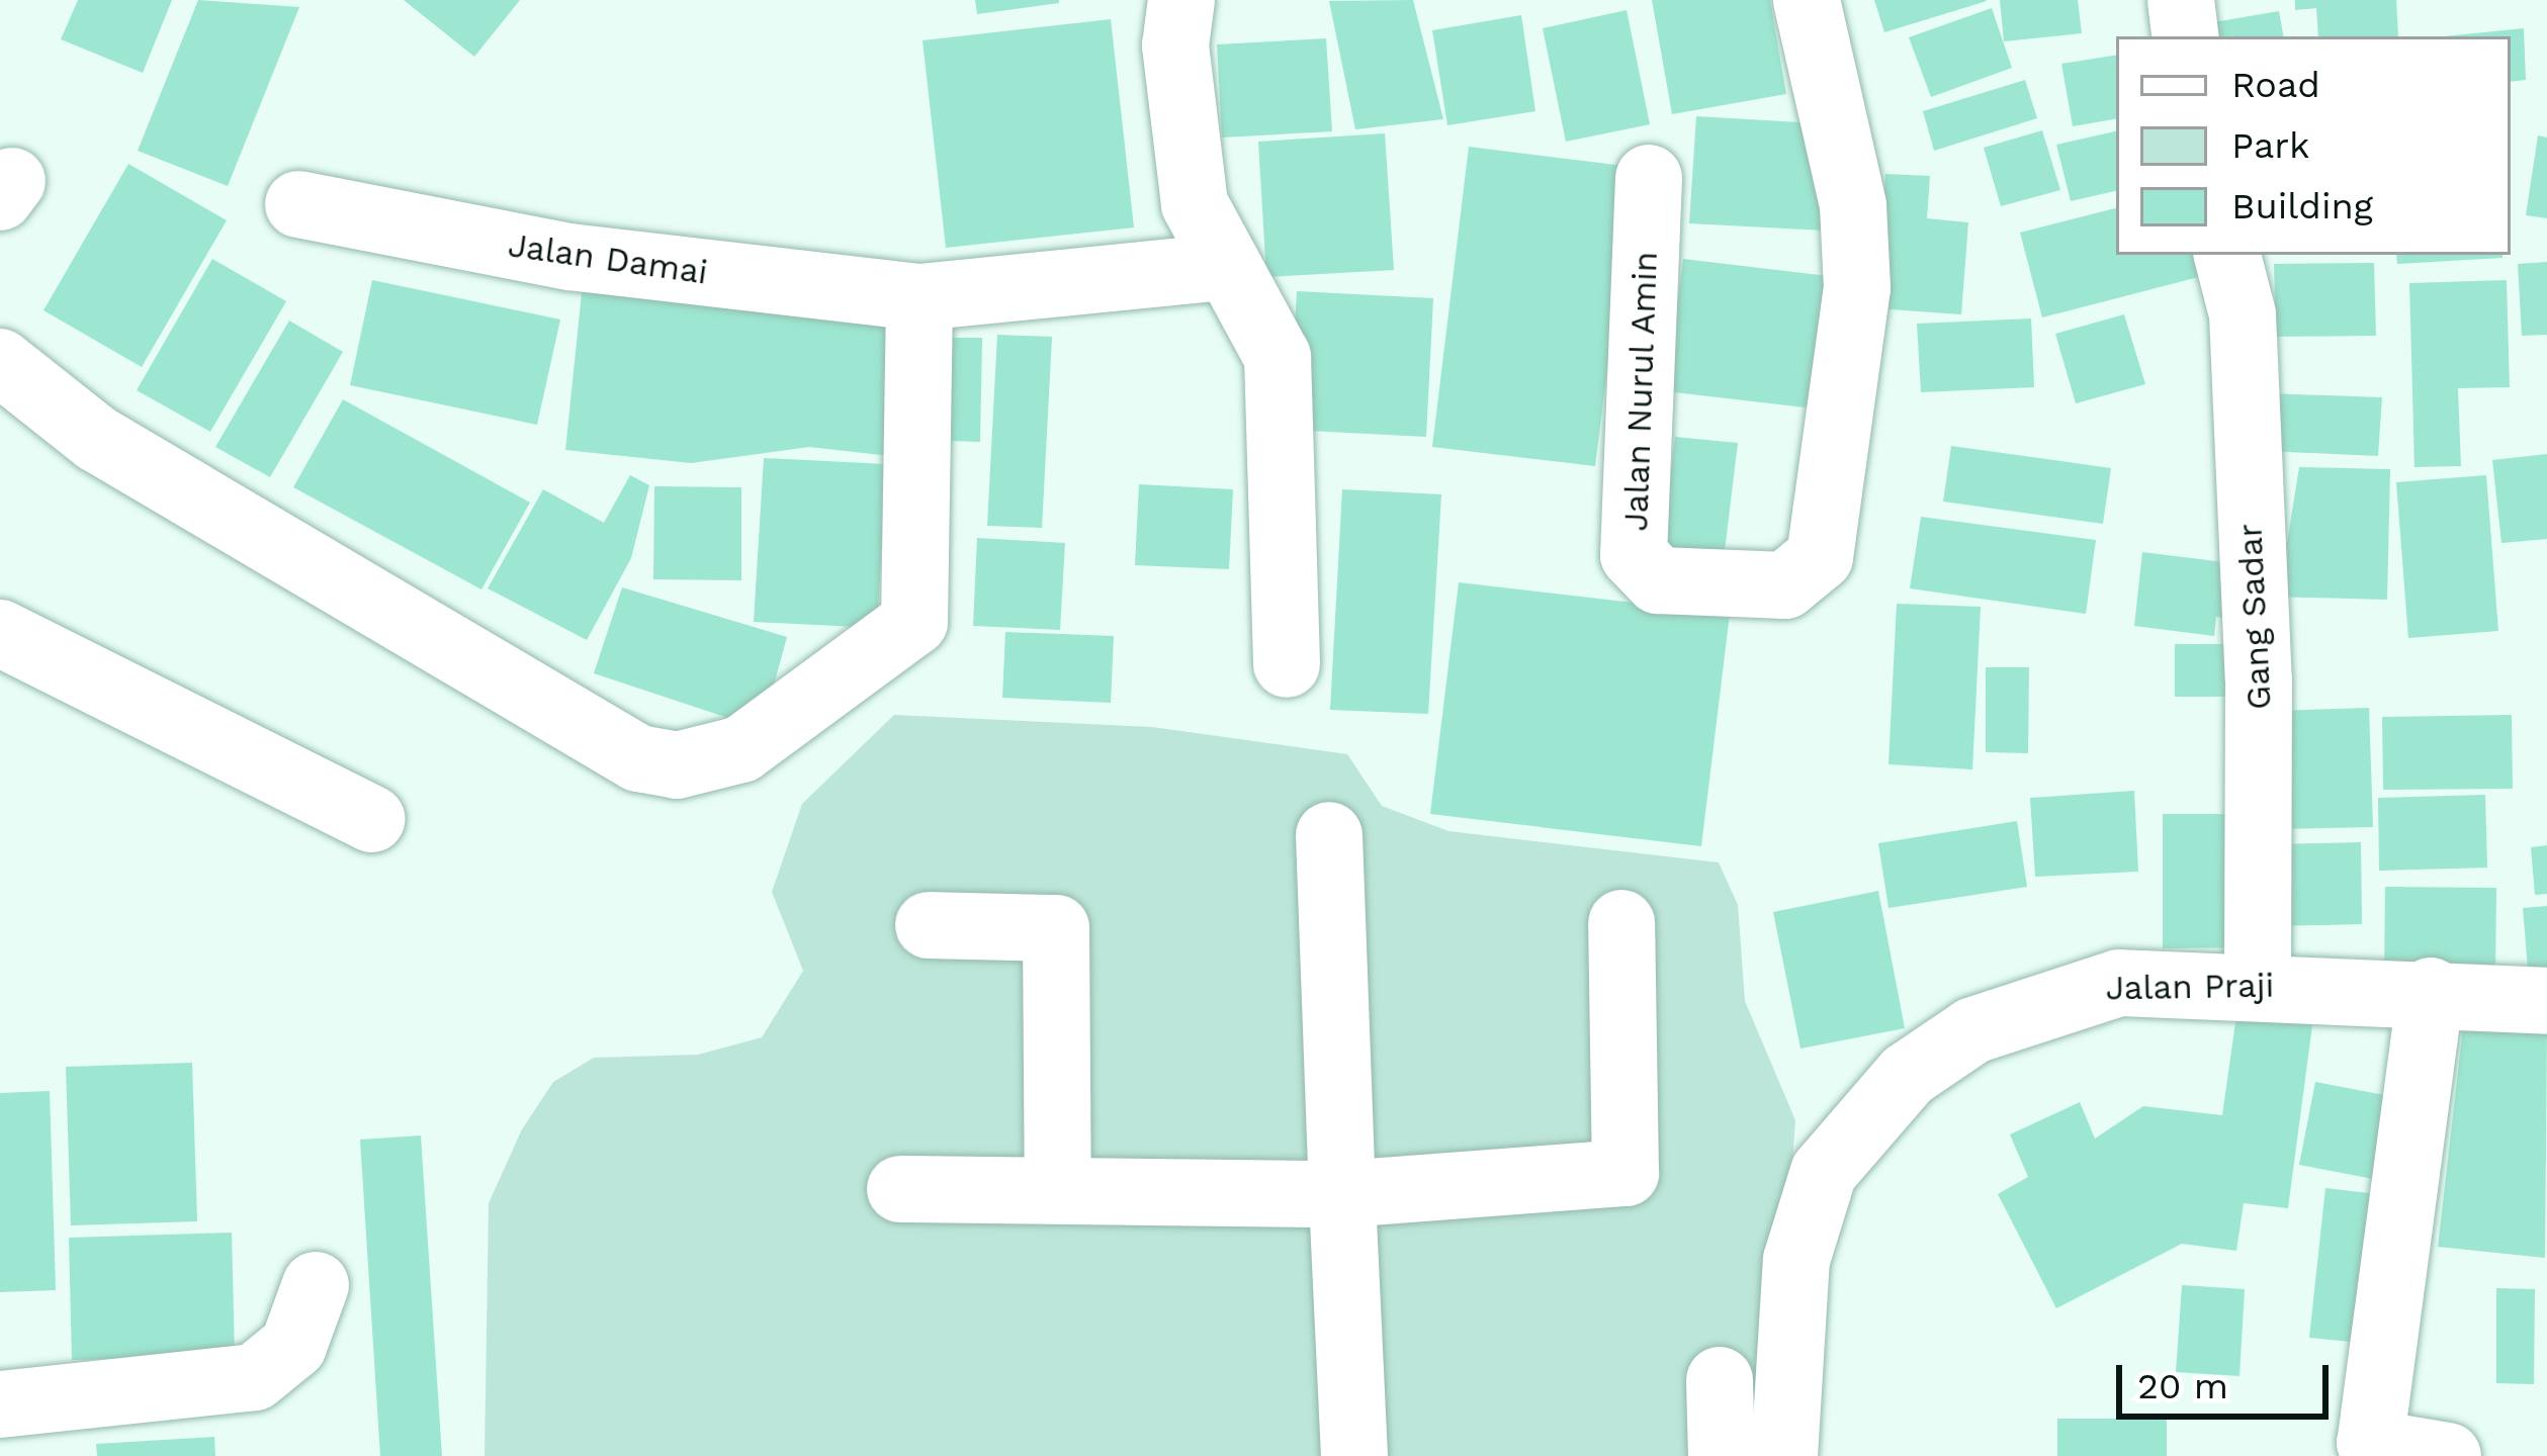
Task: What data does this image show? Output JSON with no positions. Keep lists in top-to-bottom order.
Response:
{
  "streets": {
    "street": [
      "Jalan Damai",
      "Jalan Nurul Amin",
      "Gang Sadar",
      "Jalan Praji"
    ]
  },
  "crossings": [
    ["Gang Sadar", "Jalan Praji"]
  ],
  "legend": ["Road", "Park", "Building"],
  "scale_bar": "20 m"
}
